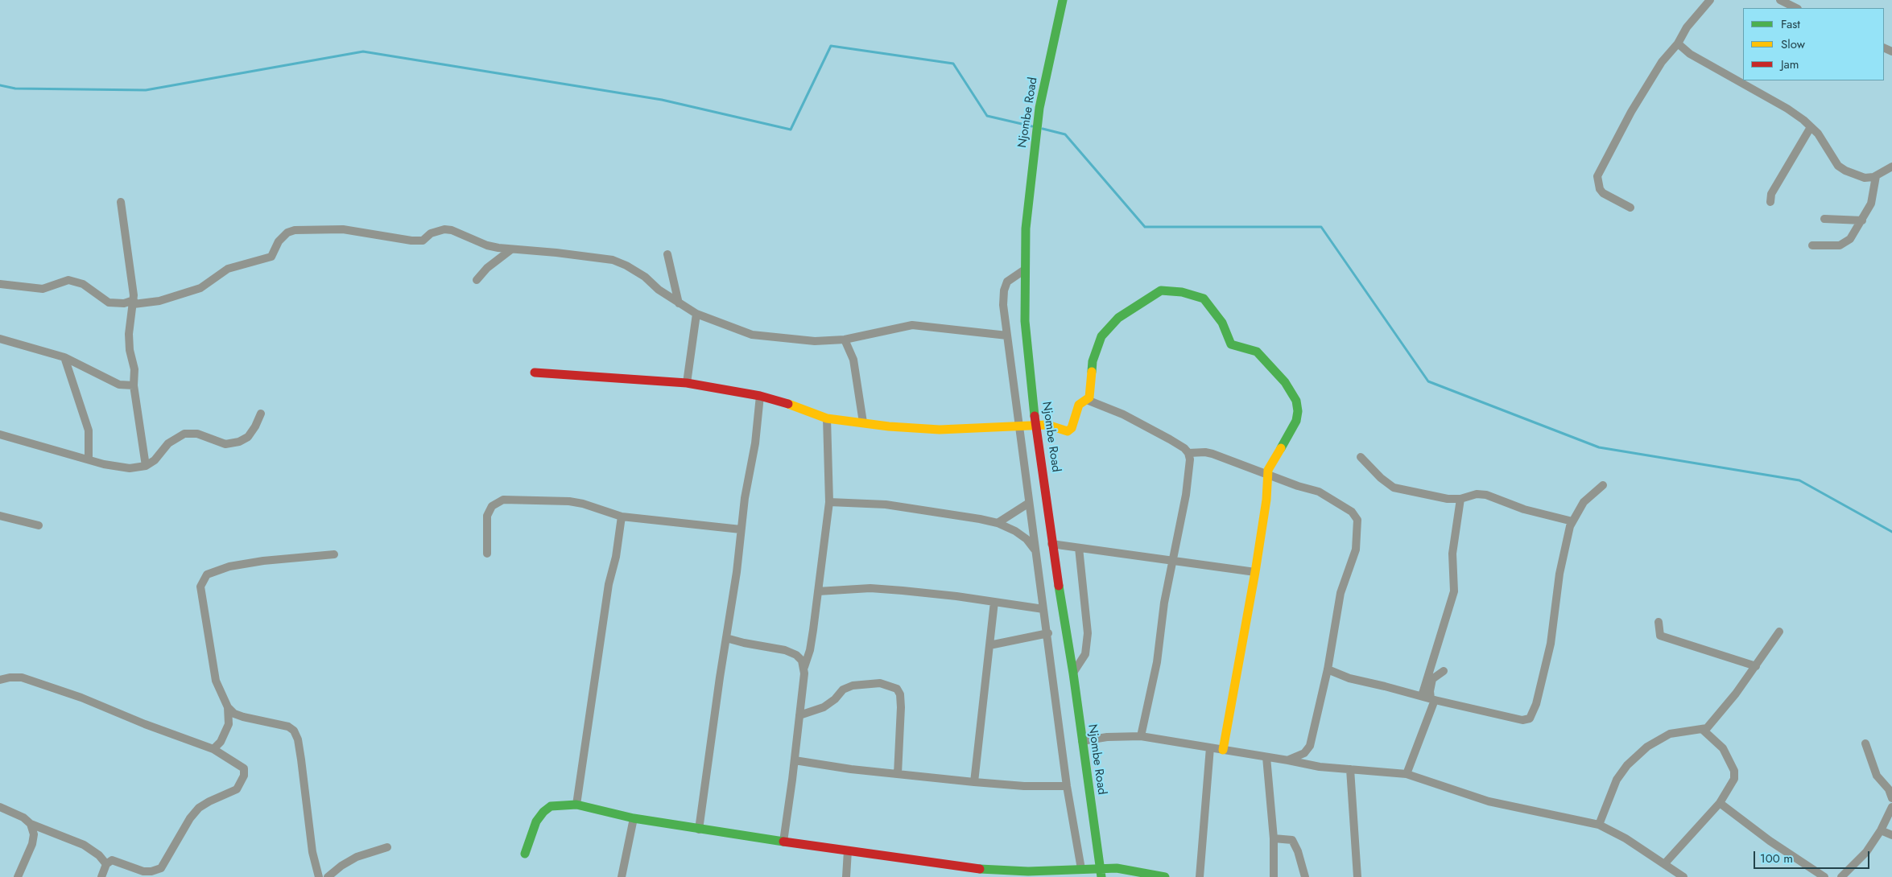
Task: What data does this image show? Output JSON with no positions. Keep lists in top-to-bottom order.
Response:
{
  "streets": {
    "main road": ["Njombe Road"]
  },
  "legend": ["Fast", "Slow", "Jam"],
  "scale_bar": "100 m"
}
